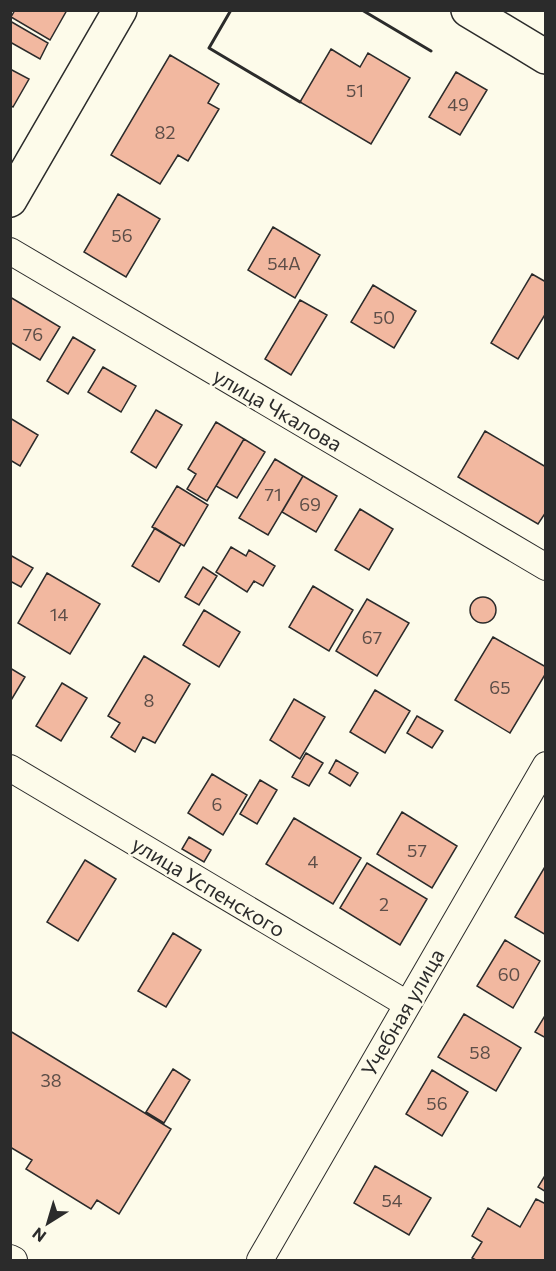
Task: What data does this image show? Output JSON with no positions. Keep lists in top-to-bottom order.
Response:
{
  "streets": {
    "street": ["улица Чкалова", "улица Успенского", "Учебная улица"]
  },
  "crossings": [
    ["улица Успенского", "Учебная улица"]
  ],
  "house_numbers": [
    "51",
    "49",
    "82",
    "56",
    "54А",
    "50",
    "76",
    "71",
    "69",
    "14",
    "67",
    "65",
    "8",
    "6",
    "57",
    "4",
    "2",
    "60",
    "58",
    "38",
    "56",
    "54"
  ],
  "north": "bottom left"
}
